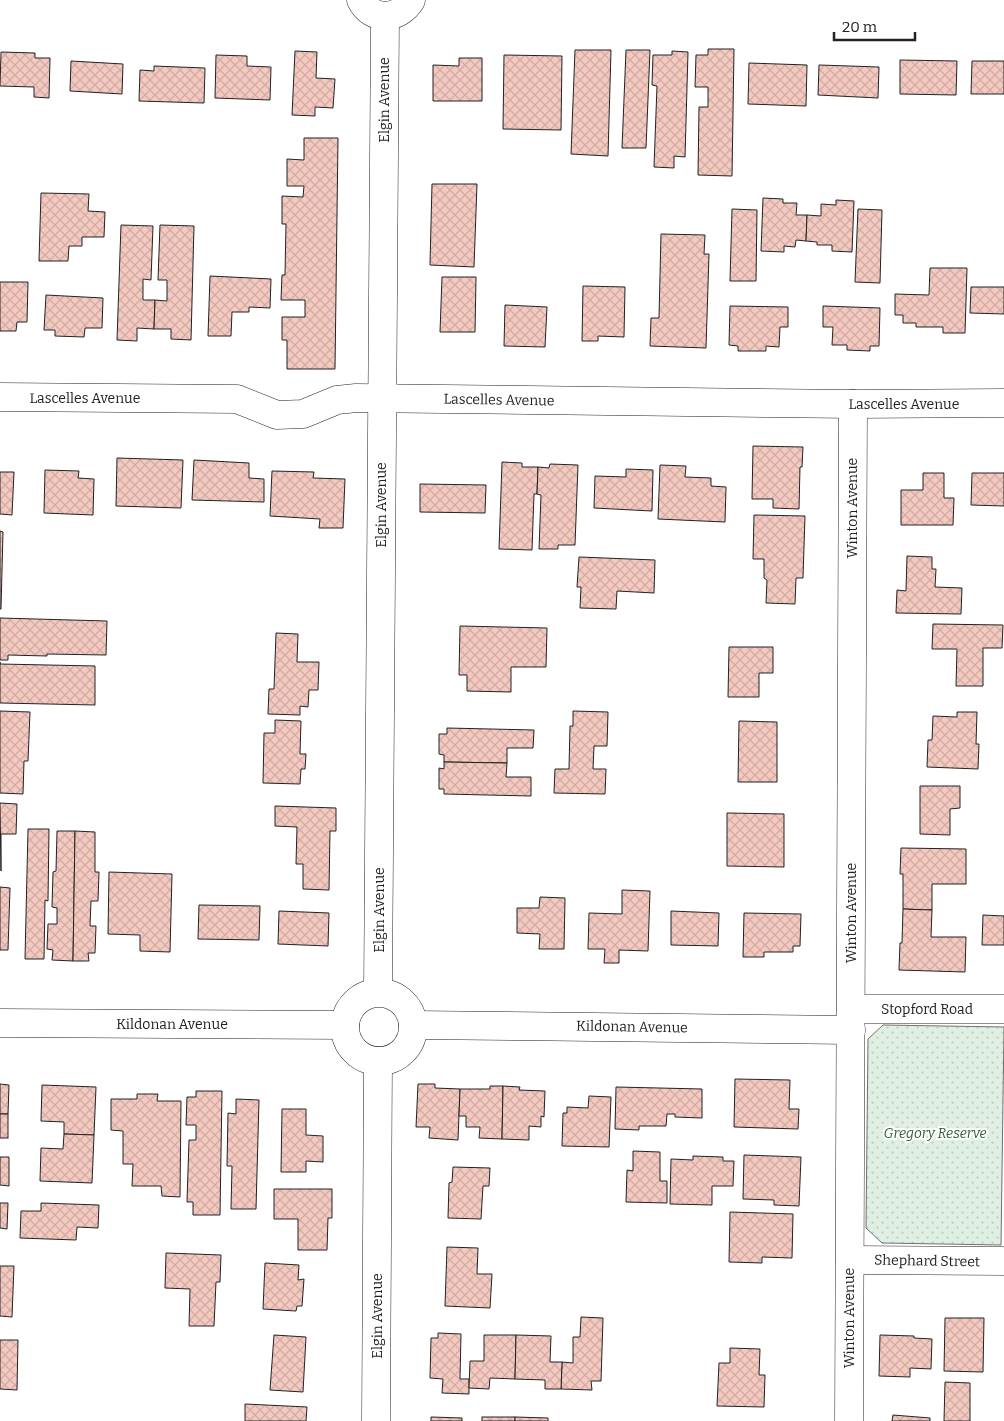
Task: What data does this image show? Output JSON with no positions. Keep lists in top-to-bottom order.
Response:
{
  "streets": {
    "street": [
      "Elgin Avenue",
      "Lascelles Avenue",
      "Winton Avenue",
      "Stopford Road",
      "Kildonan Avenue",
      "Shephard Street"
    ]
  },
  "crossings": [
    ["Elgin Avenue", "Lascelles Avenue"],
    ["Elgin Avenue", "Kildonan Avenue"],
    ["Lascelles Avenue", "Winton Avenue"],
    ["Winton Avenue", "Stopford Road"],
    ["Winton Avenue", "Kildonan Avenue"],
    ["Winton Avenue", "Shephard Street"],
    ["Stopford Road", "Kildonan Avenue"]
  ],
  "parks": ["Gregory Reserve"],
  "scale_bar": "20 m"
}
